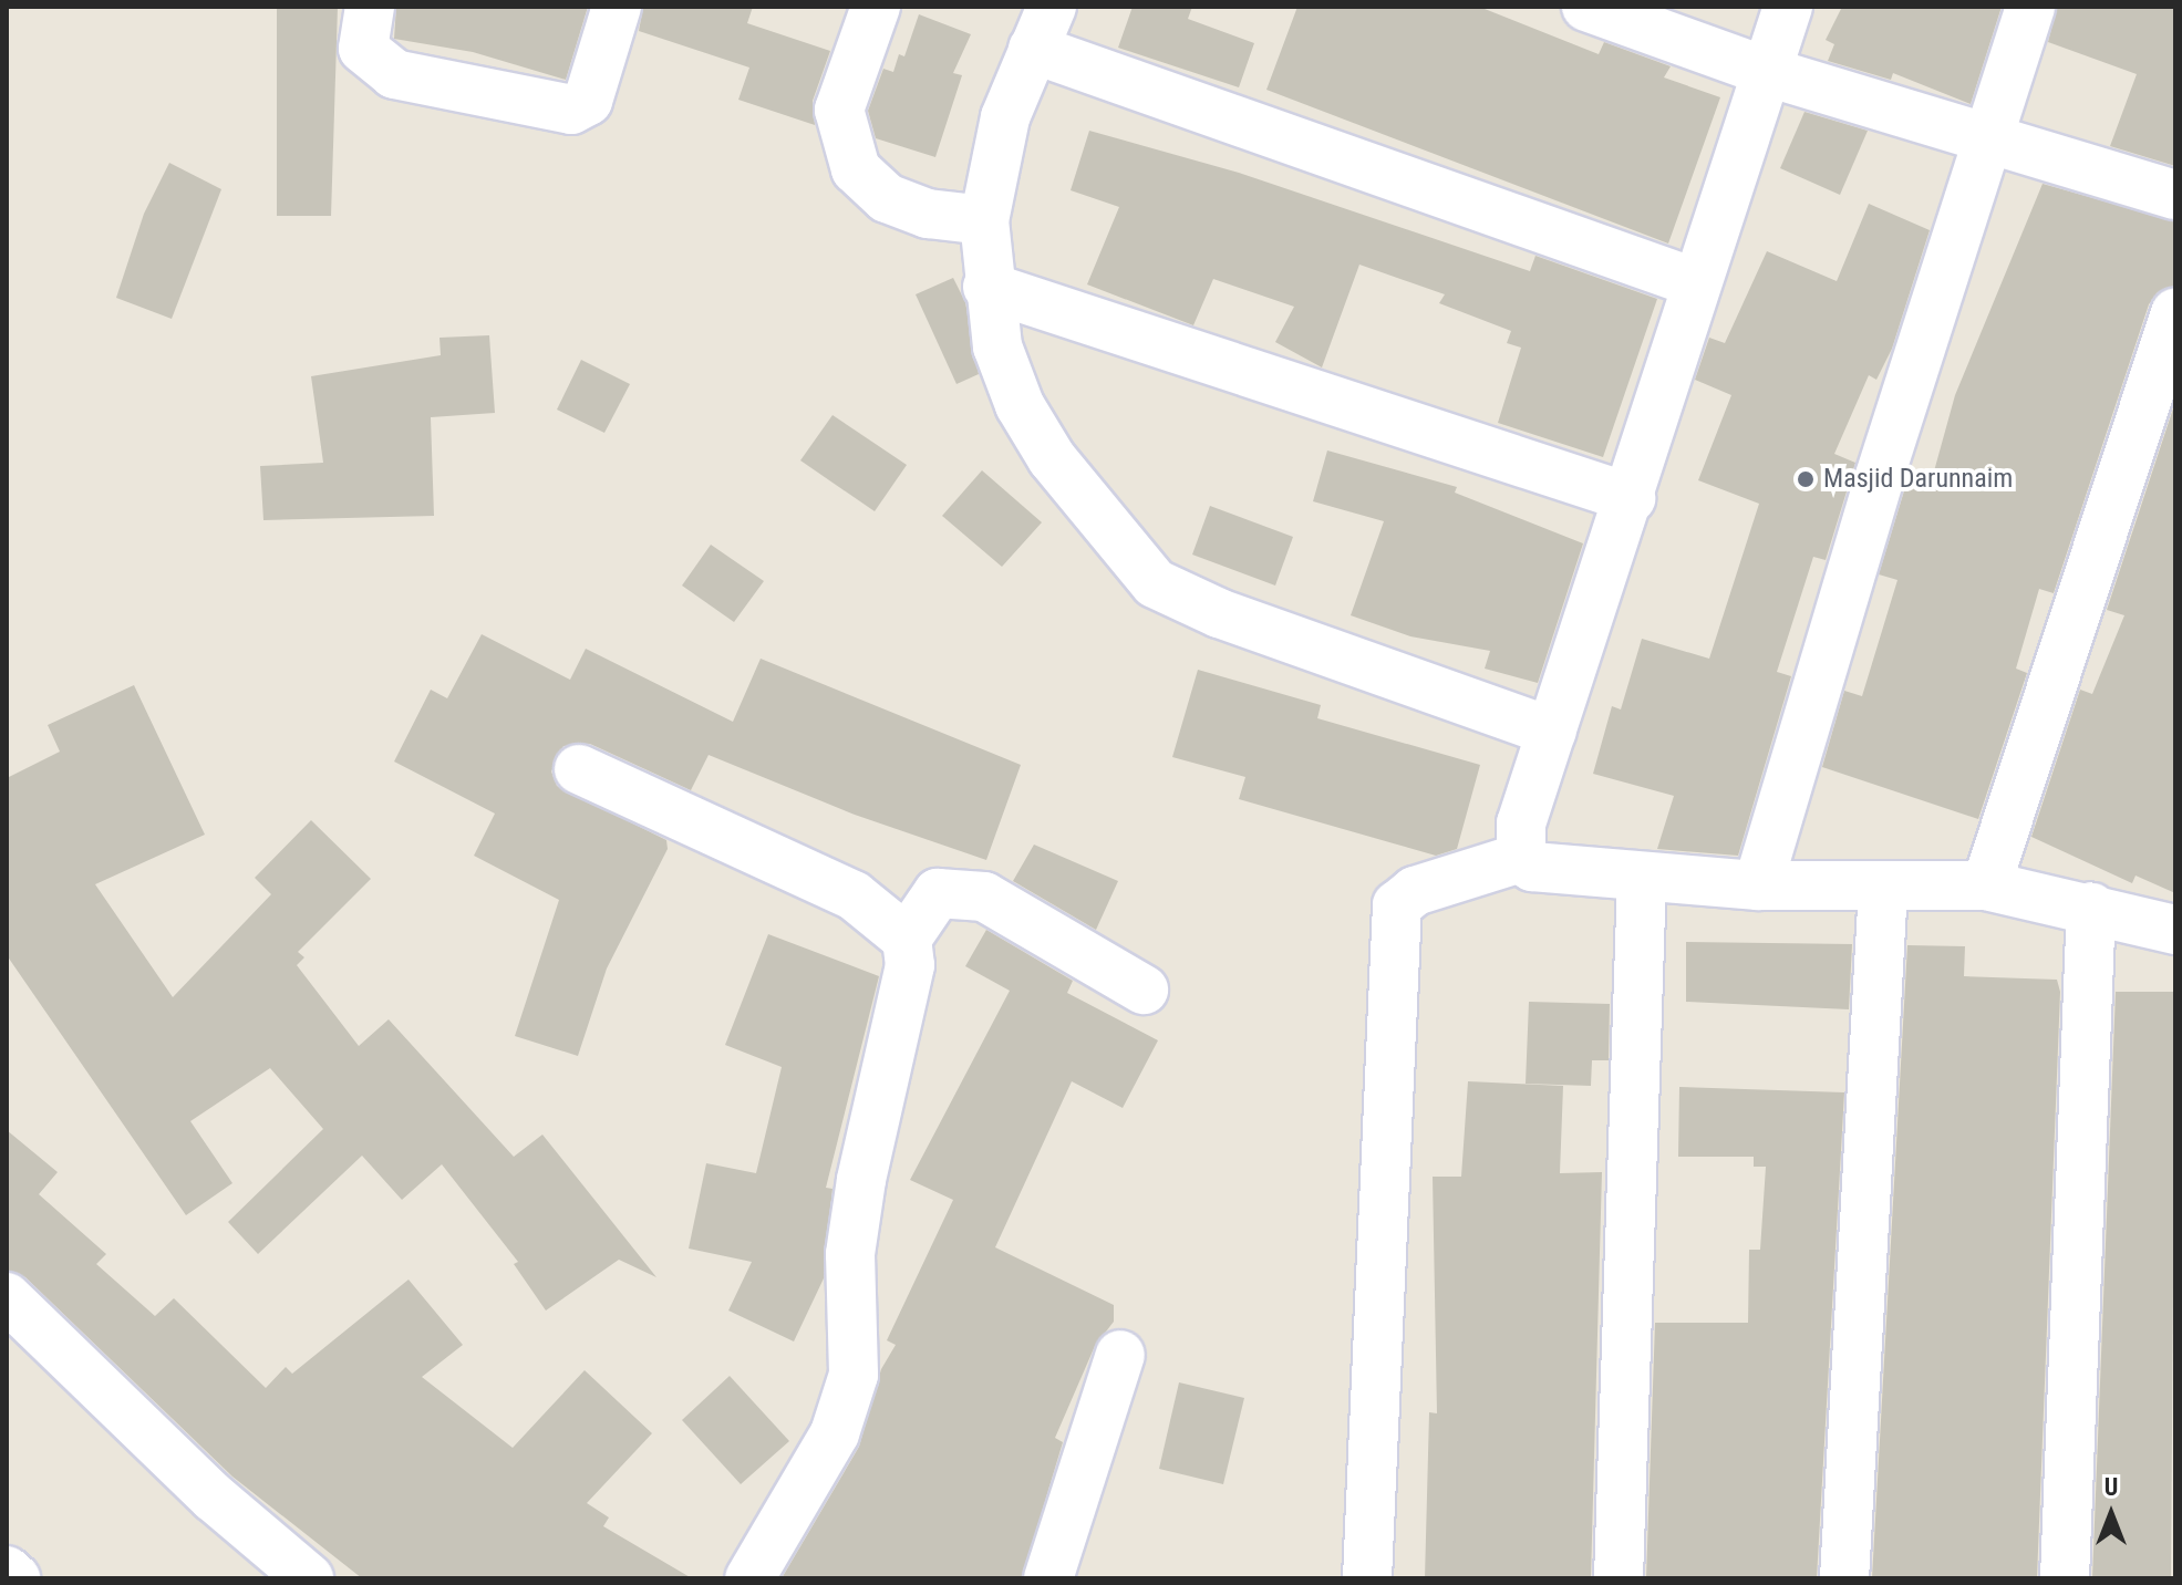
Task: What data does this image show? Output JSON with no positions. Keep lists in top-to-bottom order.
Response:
{
  "places": ["Masjid Darunnaim"],
  "north": "top"
}
